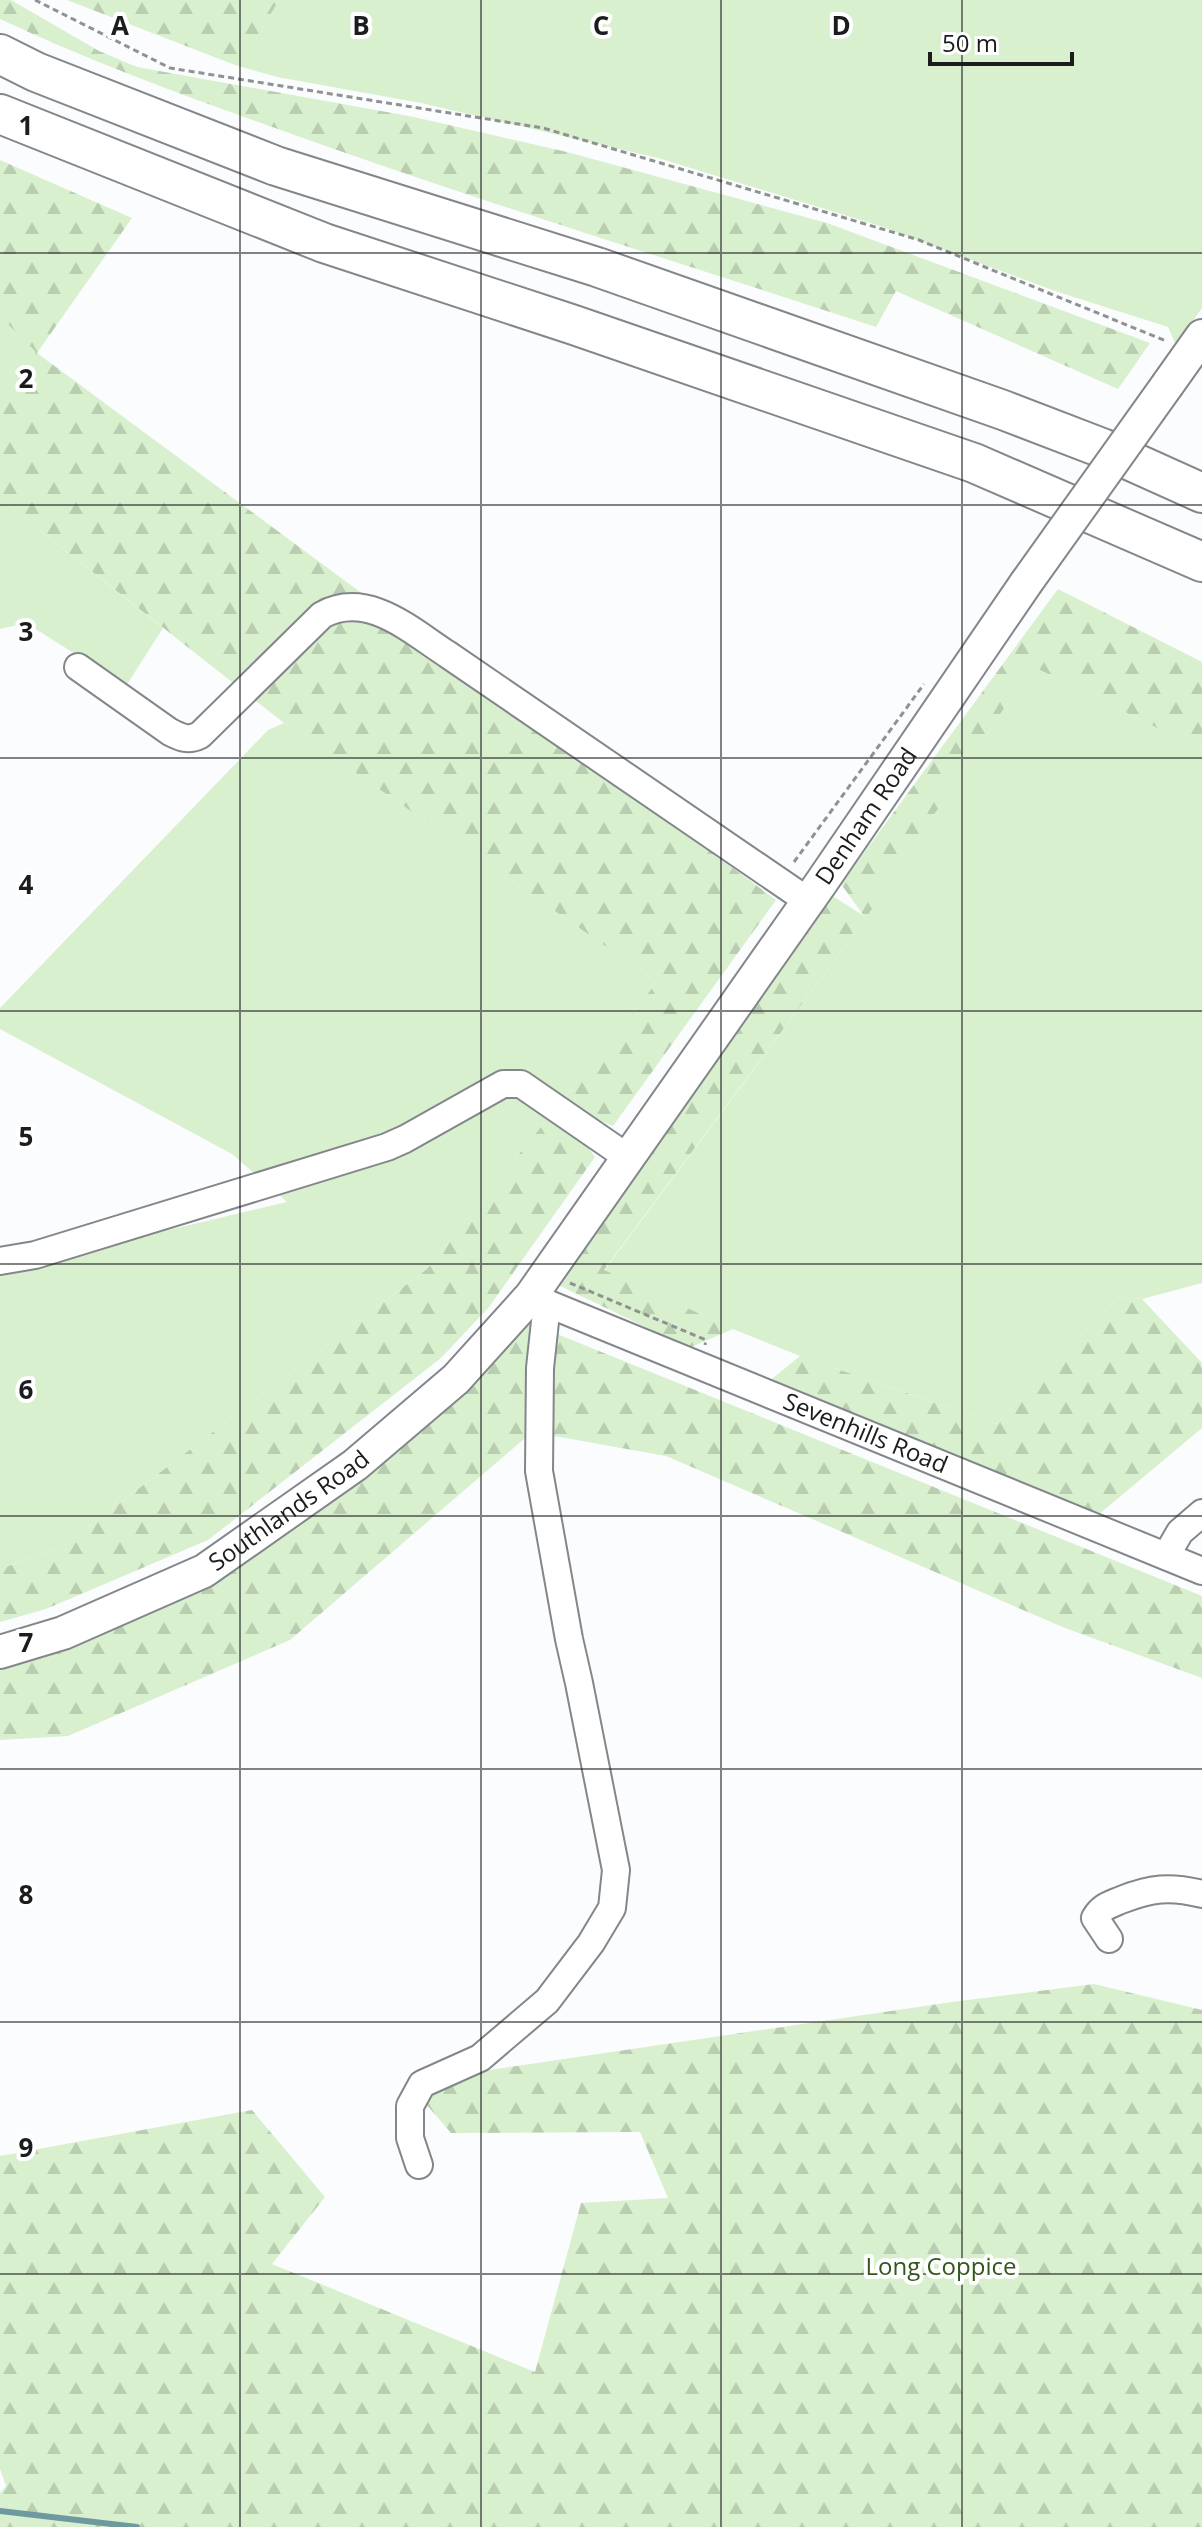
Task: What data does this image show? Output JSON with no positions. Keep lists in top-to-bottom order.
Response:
{
  "streets": {
    "main road": ["Denham Road", "Southlands Road"],
    "street": ["Sevenhills Road"]
  },
  "crossings": [
    ["Denham Road", "Sevenhills Road"],
    ["Denham Road", "Southlands Road"],
    ["Sevenhills Road", "Southlands Road"]
  ],
  "parks": ["Long Coppice"],
  "scale_bar": "50 m",
  "grid": {
    "columns": [
      "A",
      "B",
      "C",
      "D"
    ],
    "rows": [
      "1",
      "2",
      "3",
      "4",
      "5",
      "6",
      "7",
      "8",
      "9"
    ]
  }
}
